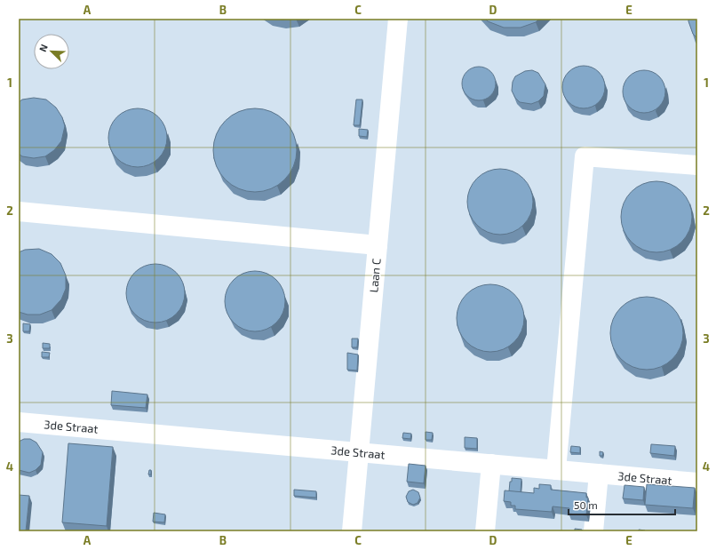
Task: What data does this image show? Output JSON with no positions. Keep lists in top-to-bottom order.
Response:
{
  "streets": {
    "lane": ["Laan C", "3de Straat"]
  },
  "crossings": [
    ["Laan C", "3de Straat"]
  ],
  "scale_bar": "50 m",
  "north": "top left",
  "grid": {
    "columns": [
      "A",
      "B",
      "C",
      "D",
      "E"
    ],
    "rows": [
      "1",
      "2",
      "3",
      "4"
    ]
  }
}
